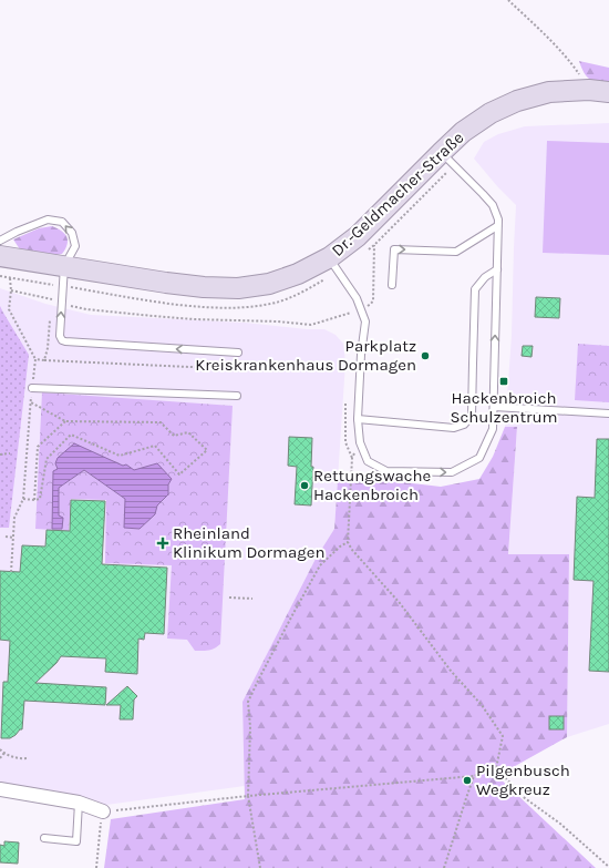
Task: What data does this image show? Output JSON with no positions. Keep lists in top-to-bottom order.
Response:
{
  "streets": {
    "street": ["Dr.-Geldmacher-Straße"]
  },
  "places": {
    "other": ["Parkplatz Kreiskrankenhaus Dormagen", "Rettungswache Hackenbroich", "Pilgenbusch Wegkreuz"],
    "transit": ["Hackenbroich Schulzentrum"],
    "health": ["Rheinland Klinikum Dormagen"]
  }
}
